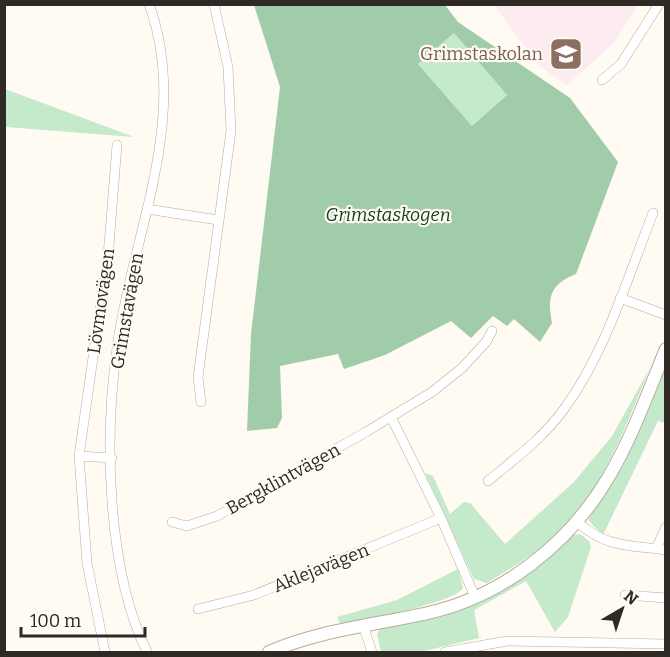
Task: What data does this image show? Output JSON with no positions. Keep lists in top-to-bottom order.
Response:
{
  "streets": {
    "street": [
      "Lövmovägen",
      "Grimstavägen",
      "Bergklintvägen",
      "Aklejavägen"
    ]
  },
  "parks": ["Grimstaskogen"],
  "places": {
    "school or university": ["Grimstaskolan"]
  },
  "scale_bar": "100 m",
  "north": "top right"
}
